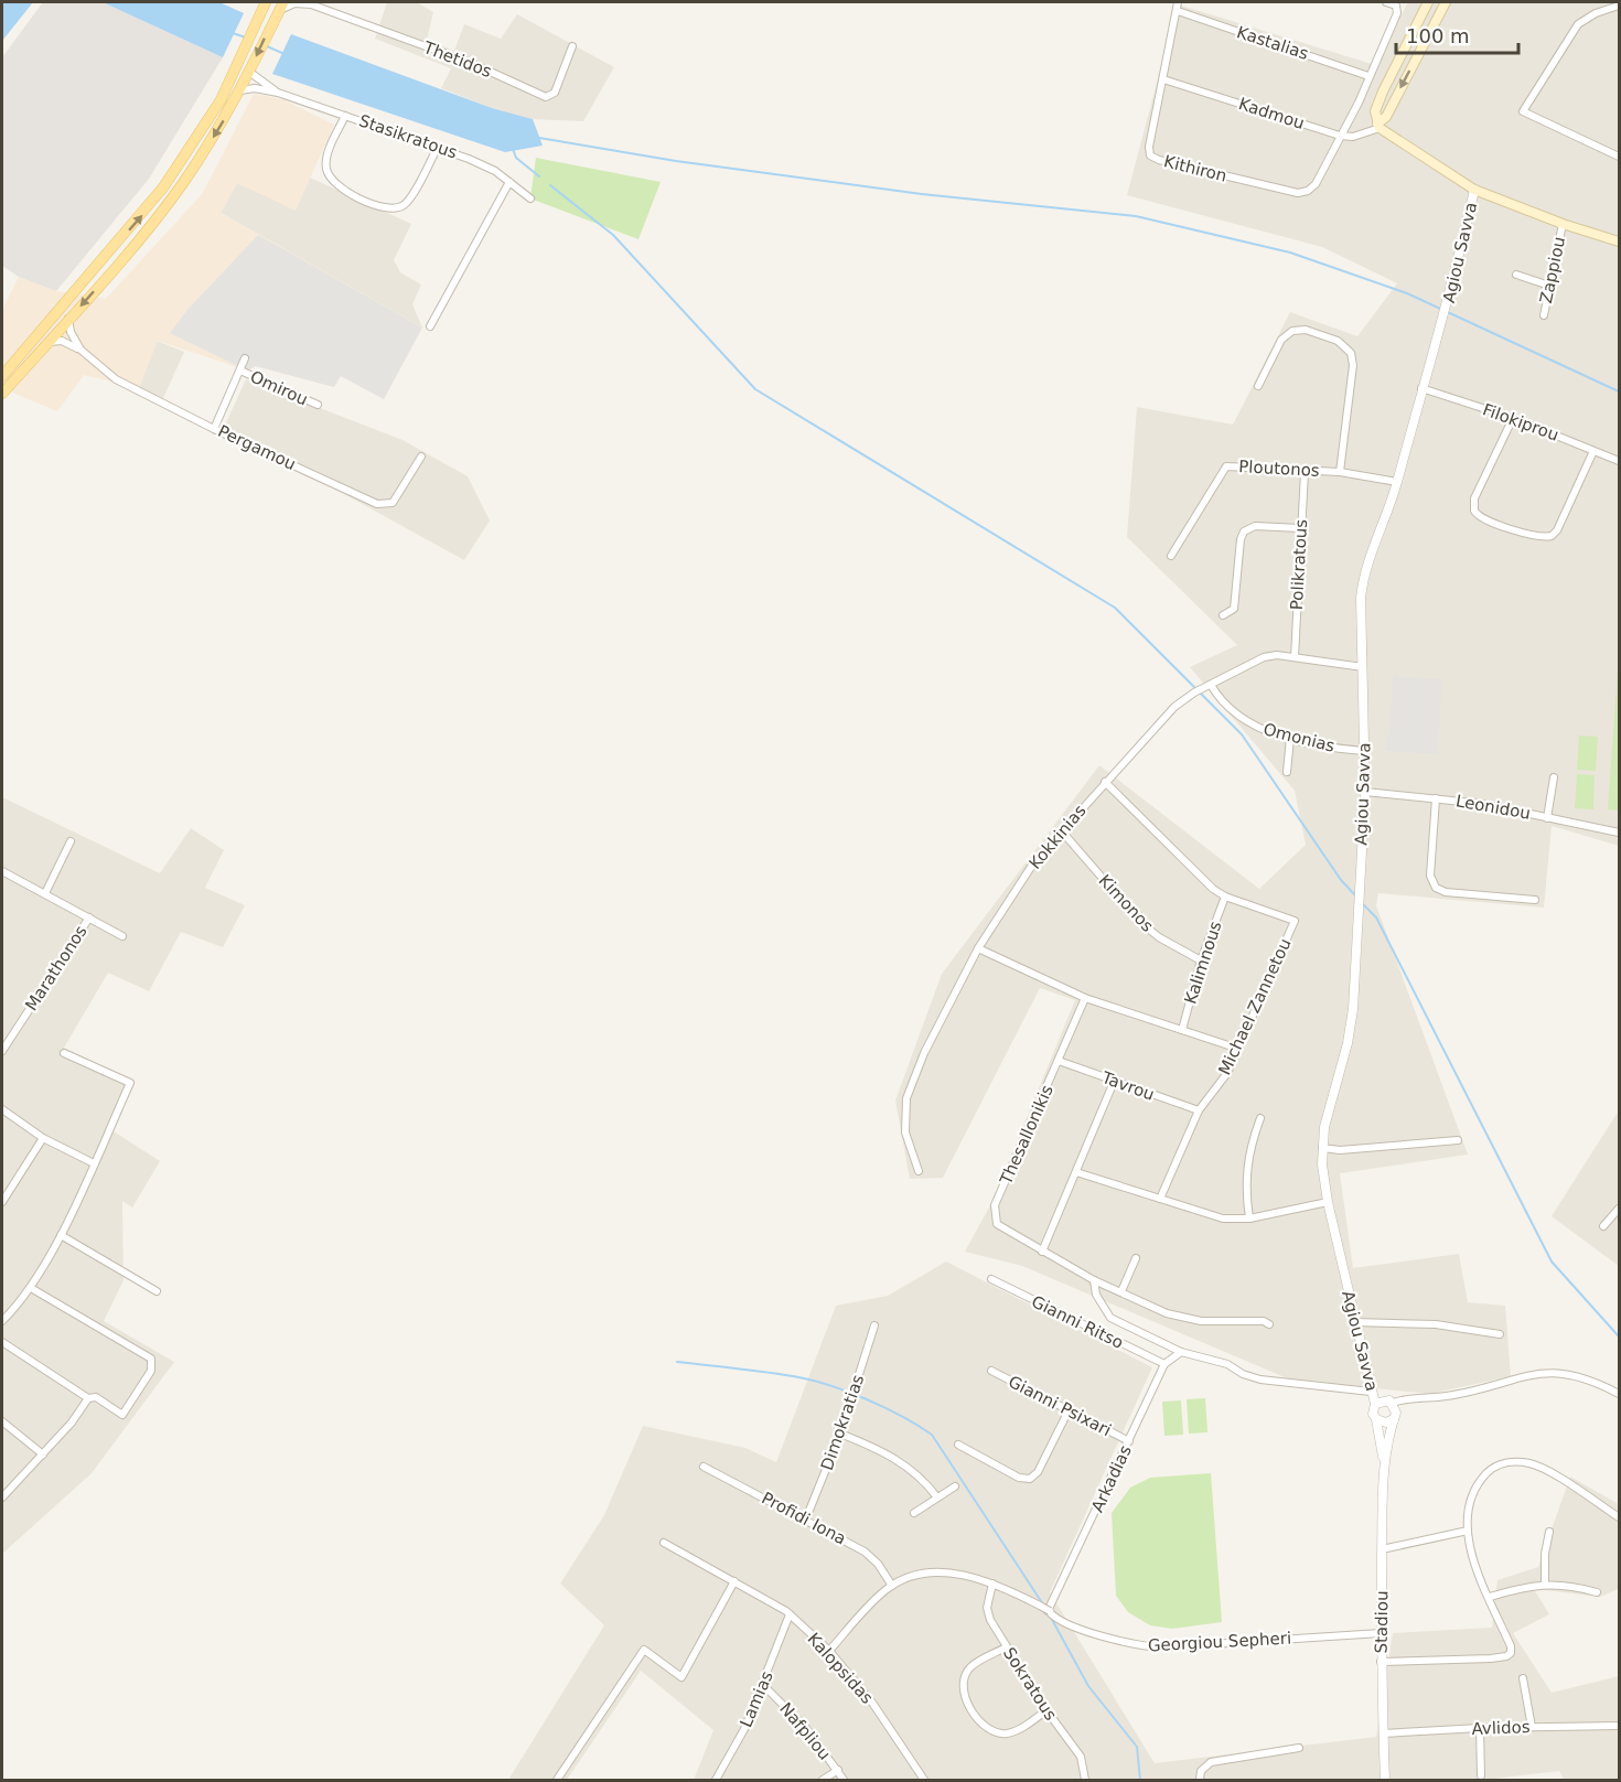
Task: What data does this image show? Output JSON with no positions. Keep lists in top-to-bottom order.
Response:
{
  "streets": {
    "street": [
      "Kastalias",
      "Thetidos",
      "Kadmou",
      "Stasikratous",
      "Kithiron",
      "Agiou Savva",
      "Zappiou",
      "Omirou",
      "Filokiprou",
      "Pergamou",
      "Ploutonos",
      "Polikratous",
      "Omonias",
      "Leonidou",
      "Kokkinias",
      "Kimonos",
      "Kalimnous",
      "Marathonos",
      "Michael Zannetou",
      "Tavrou",
      "Thesallonikis",
      "Gianni Ritso",
      "Gianni Psixari",
      "Dimokratias",
      "Arkadias",
      "Profidi Iona",
      "Stadiou",
      "Georgiou Sepheri",
      "Kalopsidas",
      "Sokratous",
      "Lamias",
      "Avlidos",
      "Nafpliou"
    ]
  },
  "crossings": [
    ["Kastalias", "Kithiron"],
    ["Kadmou", "Kithiron"],
    ["Agiou Savva", "Filokiprou"],
    ["Agiou Savva", "Ploutonos"],
    ["Agiou Savva", "Omonias"],
    ["Agiou Savva", "Leonidou"],
    ["Agiou Savva", "Kokkinias"],
    ["Agiou Savva", "Stadiou"],
    ["Omirou", "Pergamou"],
    ["Ploutonos", "Polikratous"],
    ["Polikratous", "Kokkinias"],
    ["Omonias", "Kokkinias"],
    ["Kokkinias", "Kimonos"],
    ["Kokkinias", "Michael Zannetou"],
    ["Kimonos", "Kalimnous"],
    ["Kalimnous", "Michael Zannetou"],
    ["Michael Zannetou", "Tavrou"],
    ["Tavrou", "Thesallonikis"],
    ["Gianni Ritso", "Arkadias"],
    ["Gianni Psixari", "Arkadias"],
    ["Dimokratias", "Profidi Iona"],
    ["Arkadias", "Georgiou Sepheri"],
    ["Profidi Iona", "Georgiou Sepheri"],
    ["Stadiou", "Georgiou Sepheri"],
    ["Stadiou", "Avlidos"],
    ["Georgiou Sepheri", "Sokratous"],
    ["Kalopsidas", "Lamias"],
    ["Lamias", "Nafpliou"]
  ],
  "scale_bar": "100 m"
}
